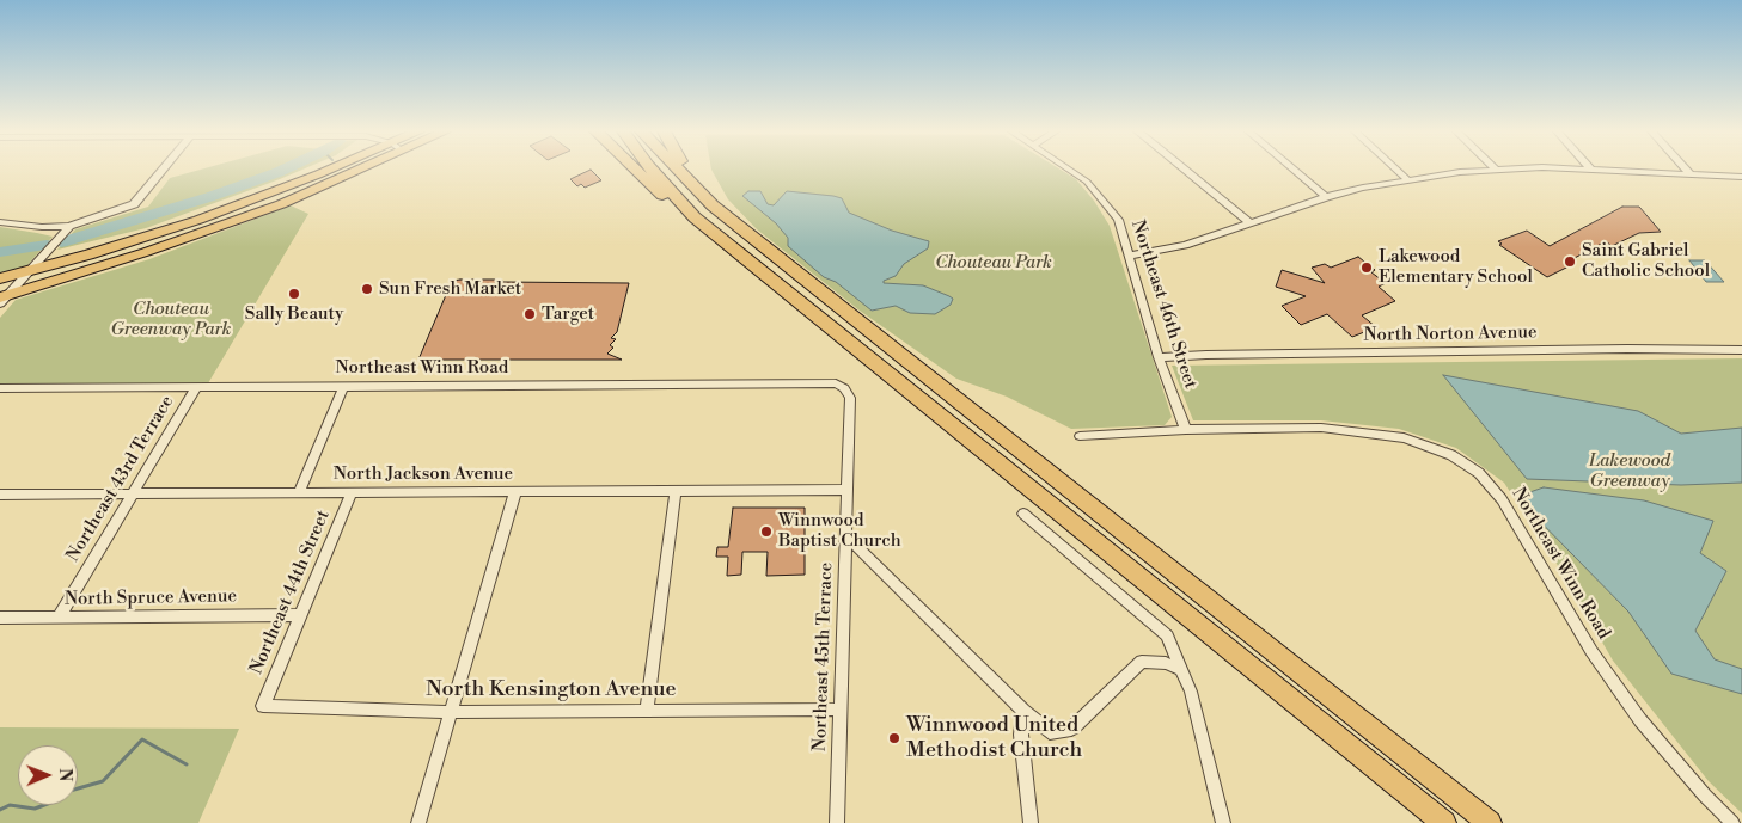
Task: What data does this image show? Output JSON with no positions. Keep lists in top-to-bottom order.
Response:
{
  "streets": {
    "street": [
      "Northeast 46th Street",
      "North Norton Avenue",
      "Northeast Winn Road",
      "North Jackson Avenue",
      "Northeast 43rd Terrace",
      "Northeast 44th Street",
      "North Spruce Avenue",
      "Northeast 45th Terrace",
      "North Kensington Avenue"
    ]
  },
  "crossings": [
    ["Northeast 46th Street", "North Norton Avenue"],
    ["Northeast 46th Street", "Northeast Winn Road"],
    ["Northeast Winn Road", "Northeast 43rd Terrace"],
    ["Northeast Winn Road", "Northeast 44th Street"],
    ["Northeast Winn Road", "Northeast 45th Terrace"],
    ["North Jackson Avenue", "Northeast 43rd Terrace"],
    ["North Jackson Avenue", "Northeast 44th Street"],
    ["North Jackson Avenue", "Northeast 45th Terrace"],
    ["Northeast 43rd Terrace", "North Spruce Avenue"],
    ["Northeast 44th Street", "North Spruce Avenue"],
    ["Northeast 44th Street", "North Kensington Avenue"],
    ["Northeast 45th Terrace", "North Kensington Avenue"]
  ],
  "parks": ["Chouteau Park", "Chouteau Greenway Park", "Lakewood Greenway"],
  "places": [
    "Saint Gabriel Catholic School",
    "Lakewood Elementary School",
    "Sun Fresh Market",
    "Sally Beauty",
    "Target",
    "Winnwood Baptist Church",
    "Winnwood United Methodist Church"
  ],
  "north": "right"
}
